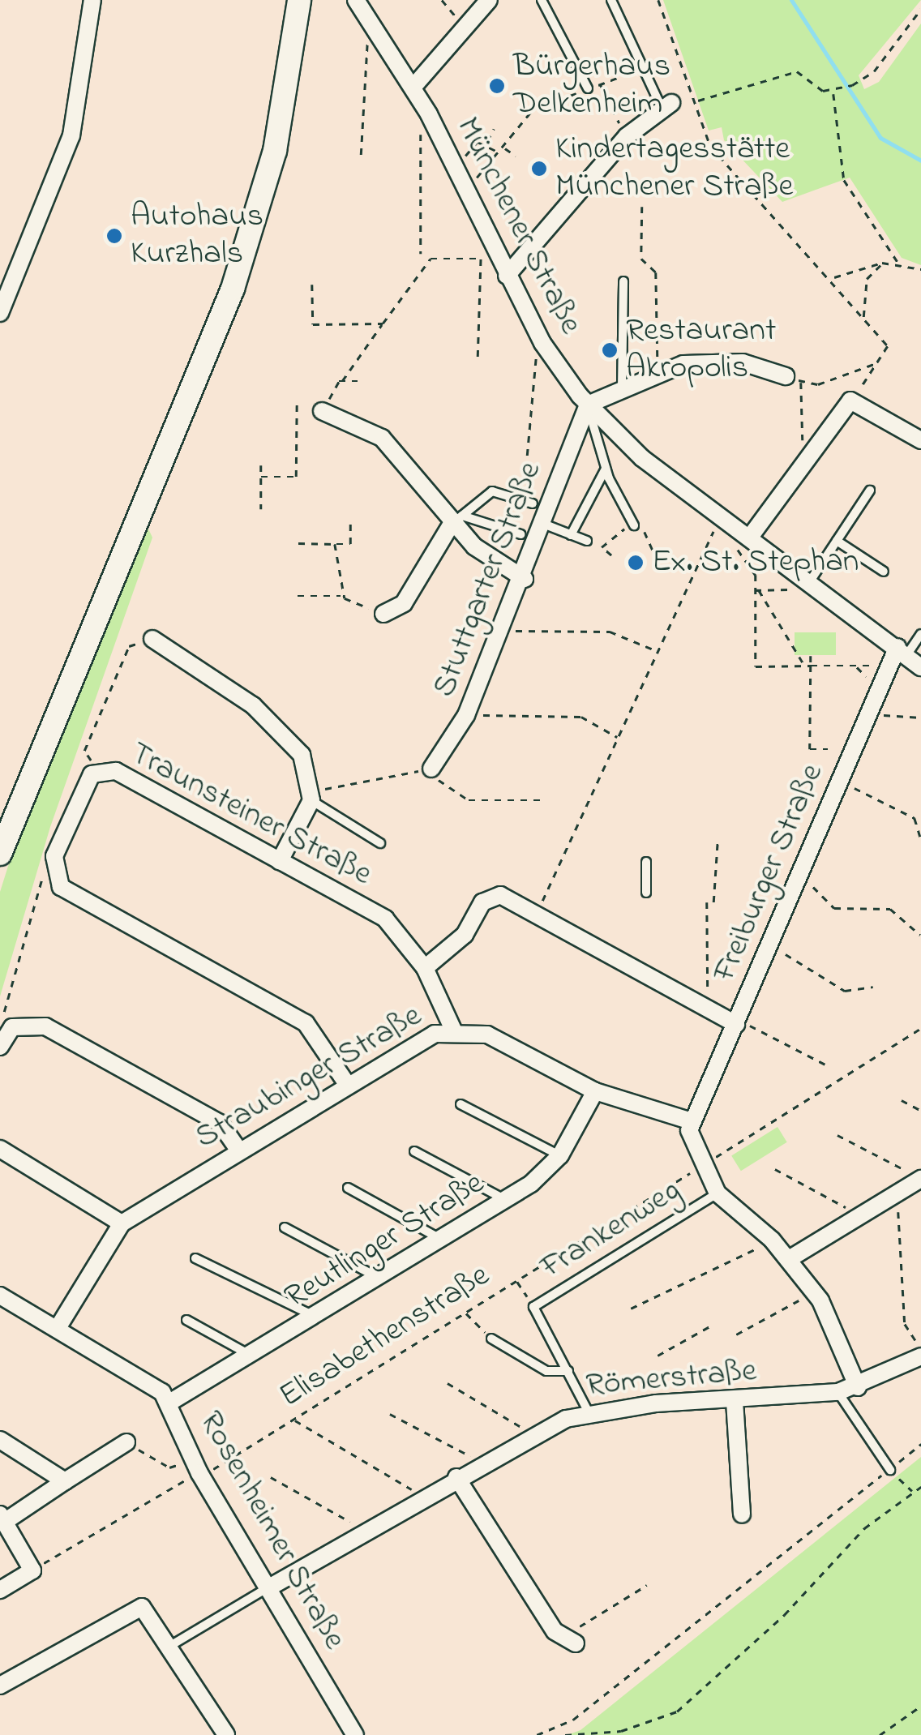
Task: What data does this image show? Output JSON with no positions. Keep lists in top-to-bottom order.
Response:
{
  "streets": {
    "street": [
      "Münchener Straße",
      "Stuttgarter Straße",
      "Traunsteiner Straße",
      "Freiburger Straße",
      "Straubinger Straße",
      "Reutlinger Straße",
      "Römerstraße",
      "Rosenheimer Straße"
    ],
    "lane": ["Frankenweg"],
    "path": ["Elisabethenstraße"]
  },
  "crossings": [
    ["Münchener Straße", "Stuttgarter Straße"],
    ["Münchener Straße", "Freiburger Straße"],
    ["Traunsteiner Straße", "Straubinger Straße"],
    ["Freiburger Straße", "Straubinger Straße"],
    ["Straubinger Straße", "Reutlinger Straße"],
    ["Straubinger Straße", "Rosenheimer Straße"],
    ["Frankenweg", "Römerstraße"],
    ["Reutlinger Straße", "Rosenheimer Straße"],
    ["Elisabethenstraße", "Rosenheimer Straße"],
    ["Römerstraße", "Rosenheimer Straße"]
  ],
  "places": [
    "Bürgerhaus Delkenheim",
    "Kindertagesstätte Münchener Straße",
    "Autohaus Kurzhals",
    "Restaurant Akropolis",
    "Ex. St. Stephan"
  ]
}
